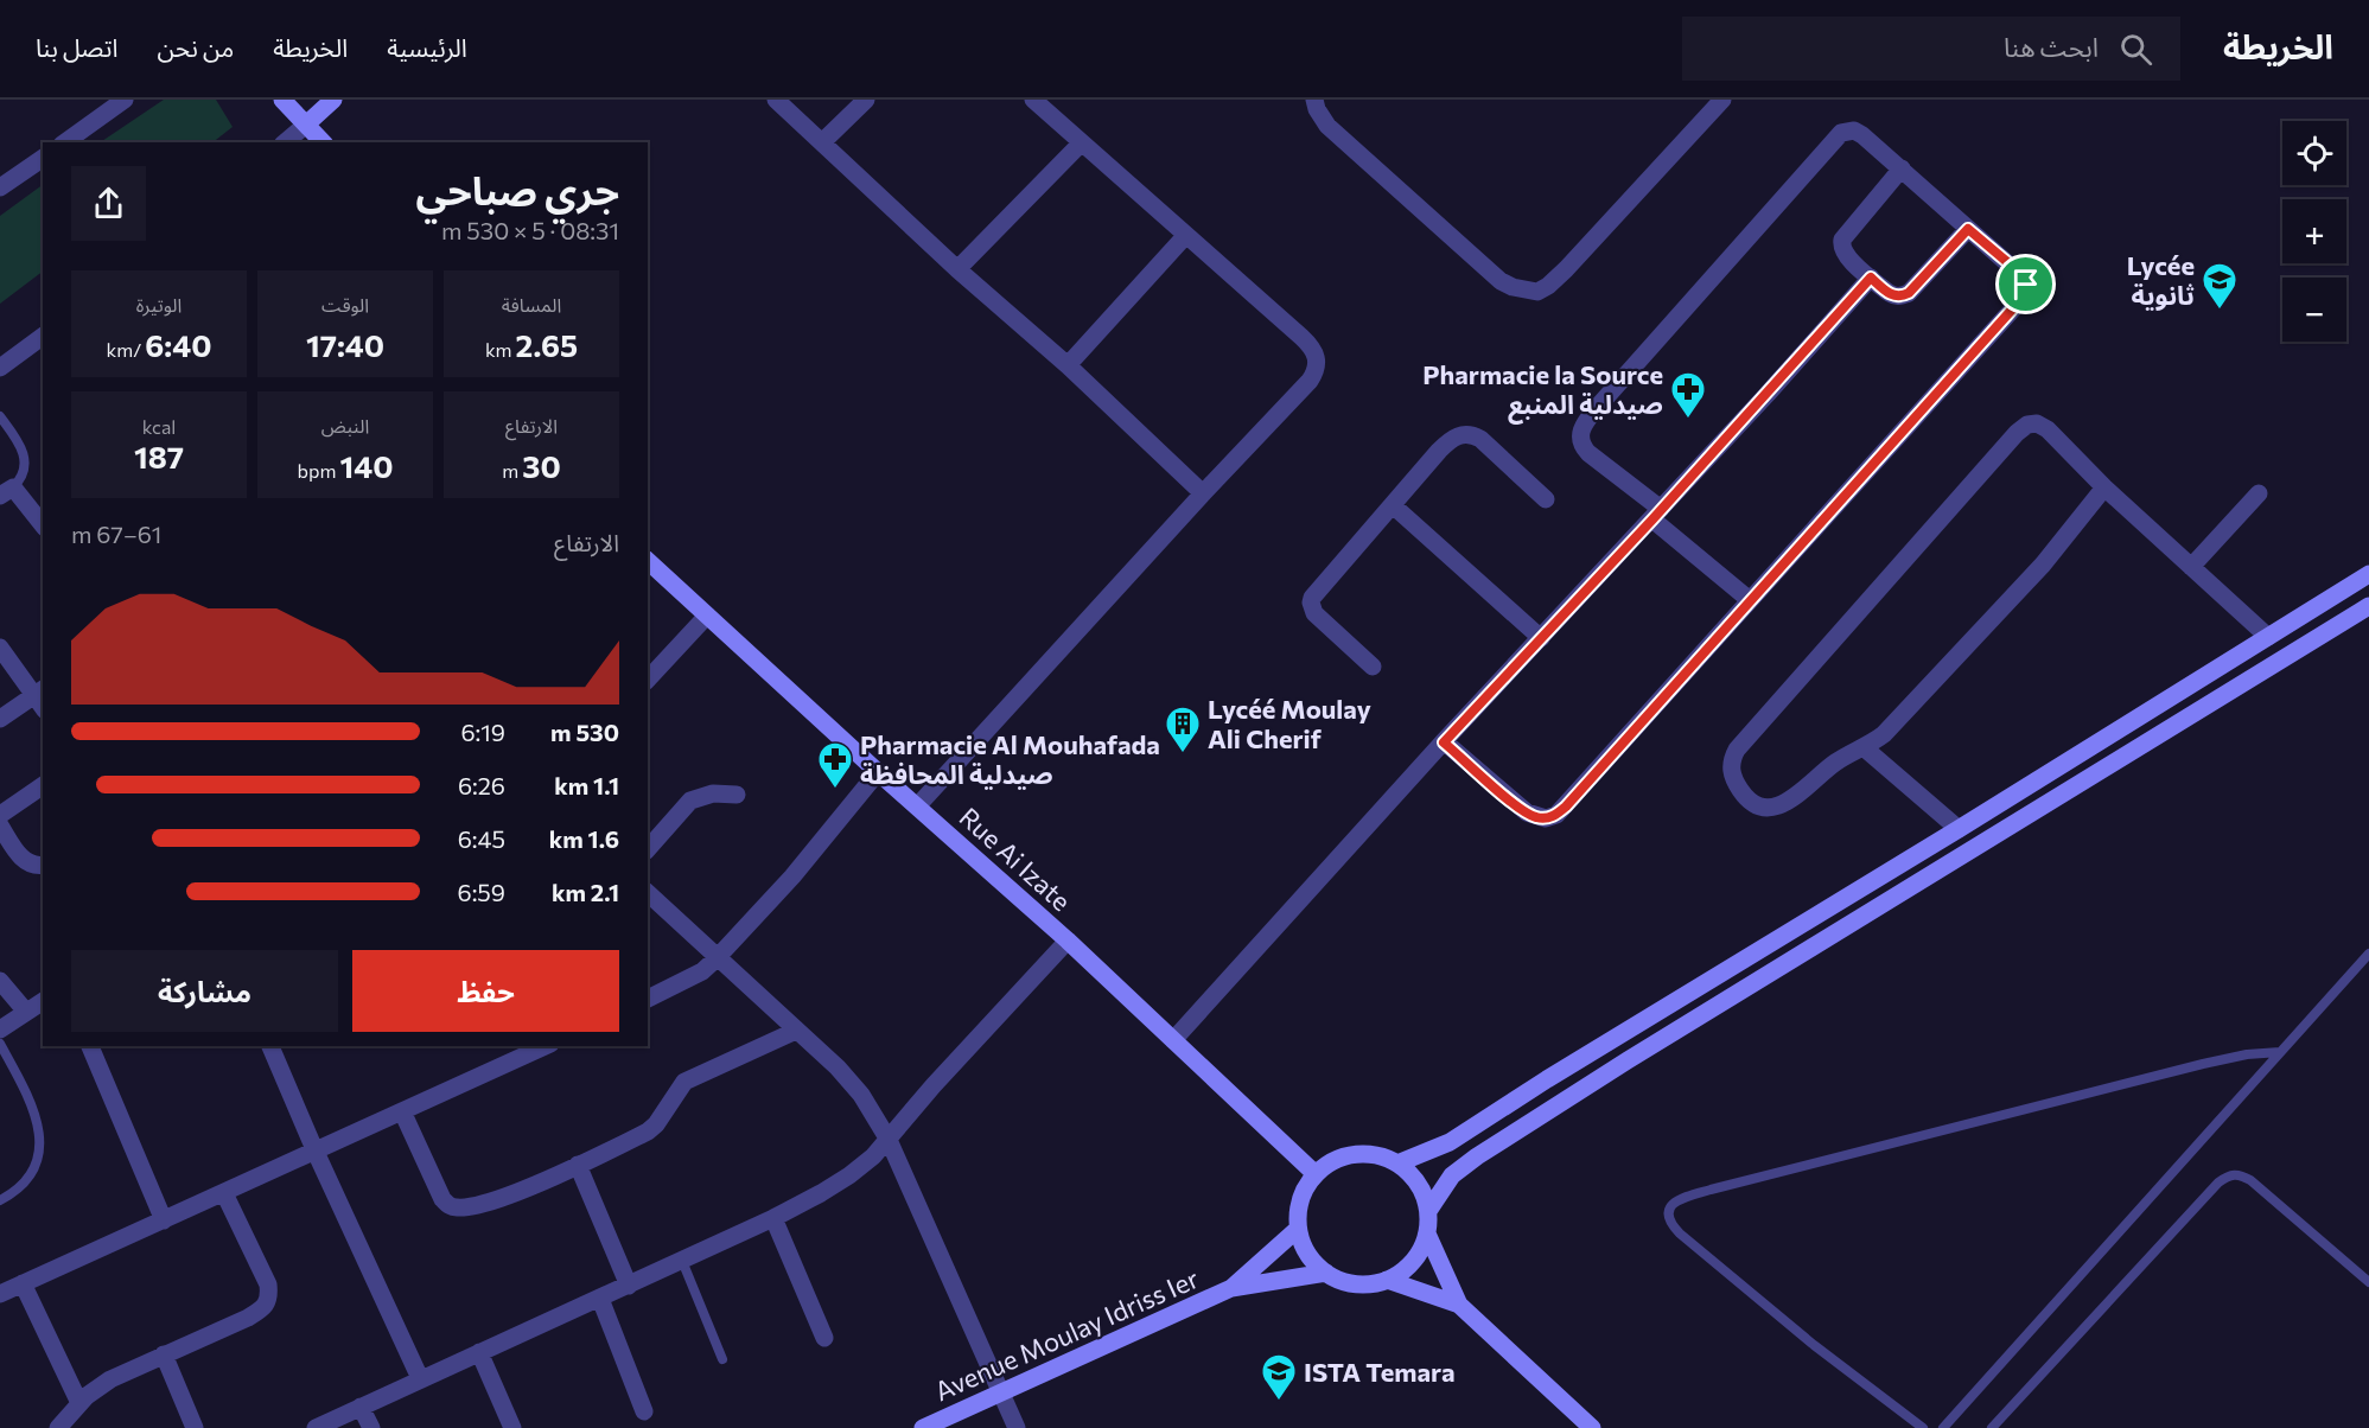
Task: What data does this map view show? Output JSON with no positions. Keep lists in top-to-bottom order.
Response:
{
  "streets": {
    "street": ["Rue Ai Izate", "Avenue Moulay Idriss Ier"]
  },
  "places": {
    "school or university": ["Lycée ثانوية", "ISTA Temara"],
    "pharmacy": ["Pharmacie la Source صيدلية المنبع", "Pharmacie Al Mouhafada صيدلية المحافظة"],
    "building": ["Lycéé Moulay Ali Cherif"]
  },
  "page": {
    "header": "الخريطة",
    "search": "ابحث هنا",
    "nav": [
      "الرئيسية",
      "الخريطة",
      "من نحن",
      "اتصل بنا"
    ],
    "map_buttons": ["+", "−"],
    "heading": ["جري صباحي", "08:31 · 5 × 530 m"],
    "stats": [
      ["المسافة", "2.65 km"],
      ["الوقت", "17:40"],
      ["الوتيرة", "6:40 /km"],
      ["الارتفاع", "30 m"],
      ["النبض", "140 bpm"],
      ["kcal", "187"]
    ],
    "chart": ["الارتفاع", "61–67 m"],
    "list": [
      {
        "name": "530 m",
        "note": "6:19"
      },
      {
        "name": "1.1 km",
        "note": "6:26"
      },
      {
        "name": "1.6 km",
        "note": "6:45"
      },
      {
        "name": "2.1 km",
        "note": "6:59"
      }
    ],
    "buttons": ["حفظ", "مشاركة"]
  }
}
